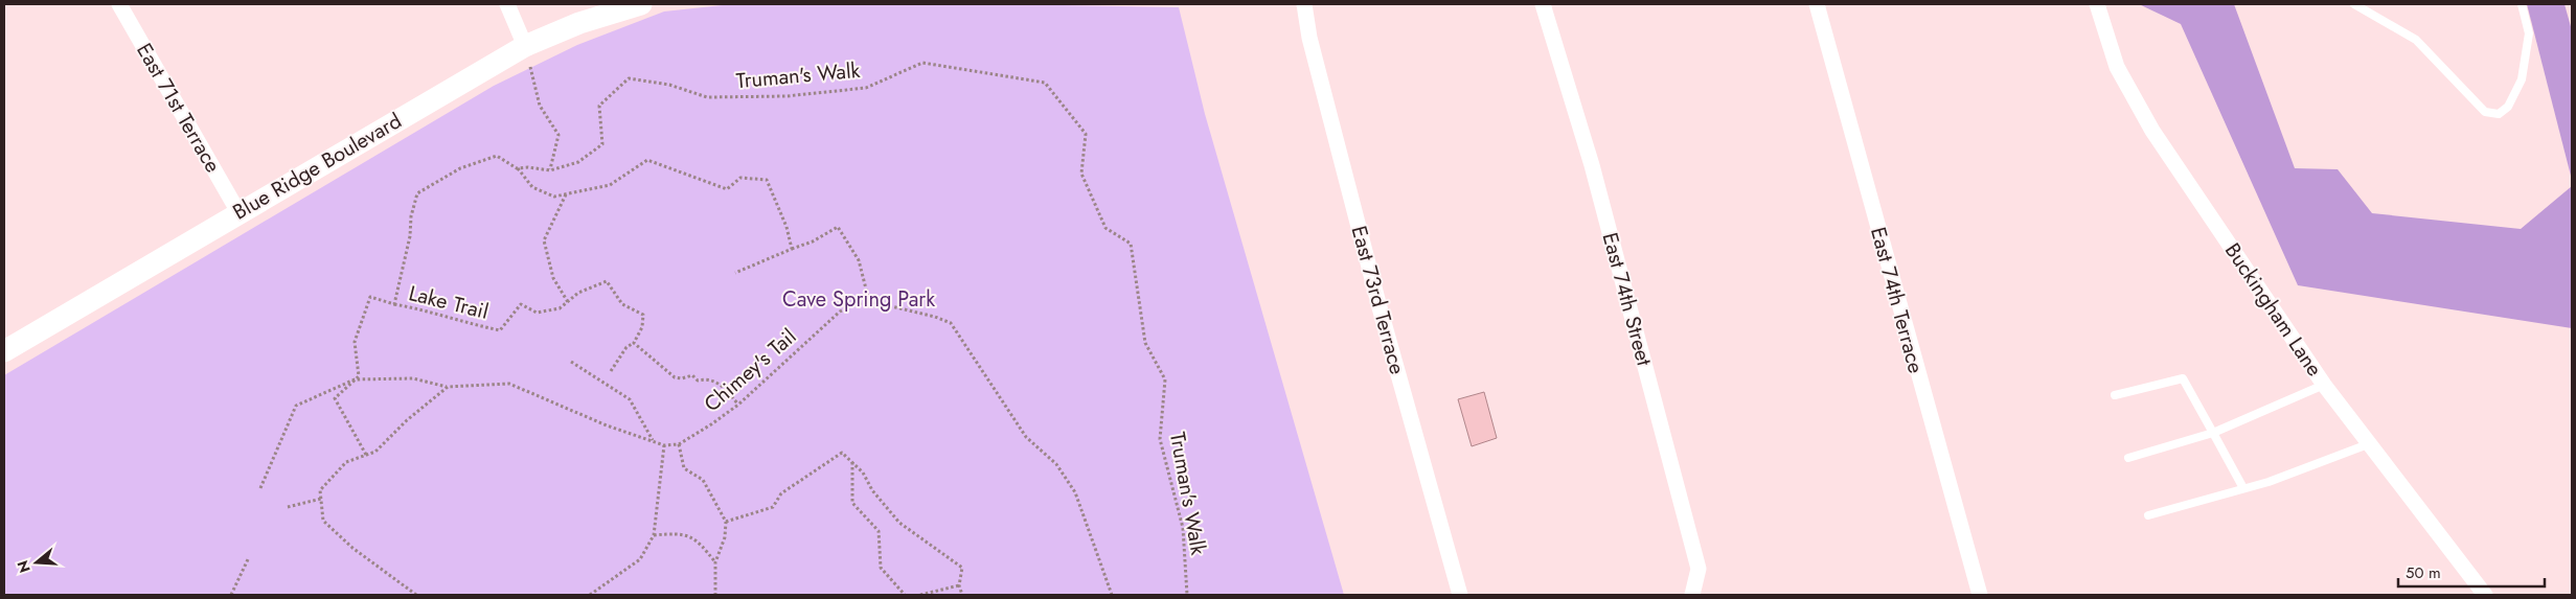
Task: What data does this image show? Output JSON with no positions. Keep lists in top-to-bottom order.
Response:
{
  "streets": {
    "main road": ["Blue Ridge Boulevard"],
    "street": [
      "East 71st Terrace",
      "East 74th Street",
      "East 73rd Terrace",
      "East 74th Terrace",
      "Buckingham Lane"
    ],
    "path": ["Truman's Walk", "Lake Trail", "Chimey's Tail"]
  },
  "crossings": [
    ["Truman's Walk", "Lake Trail"],
    ["East 71st Terrace", "Blue Ridge Boulevard"]
  ],
  "parks": ["Cave Spring Park"],
  "scale_bar": "50 m",
  "north": "left"
}
